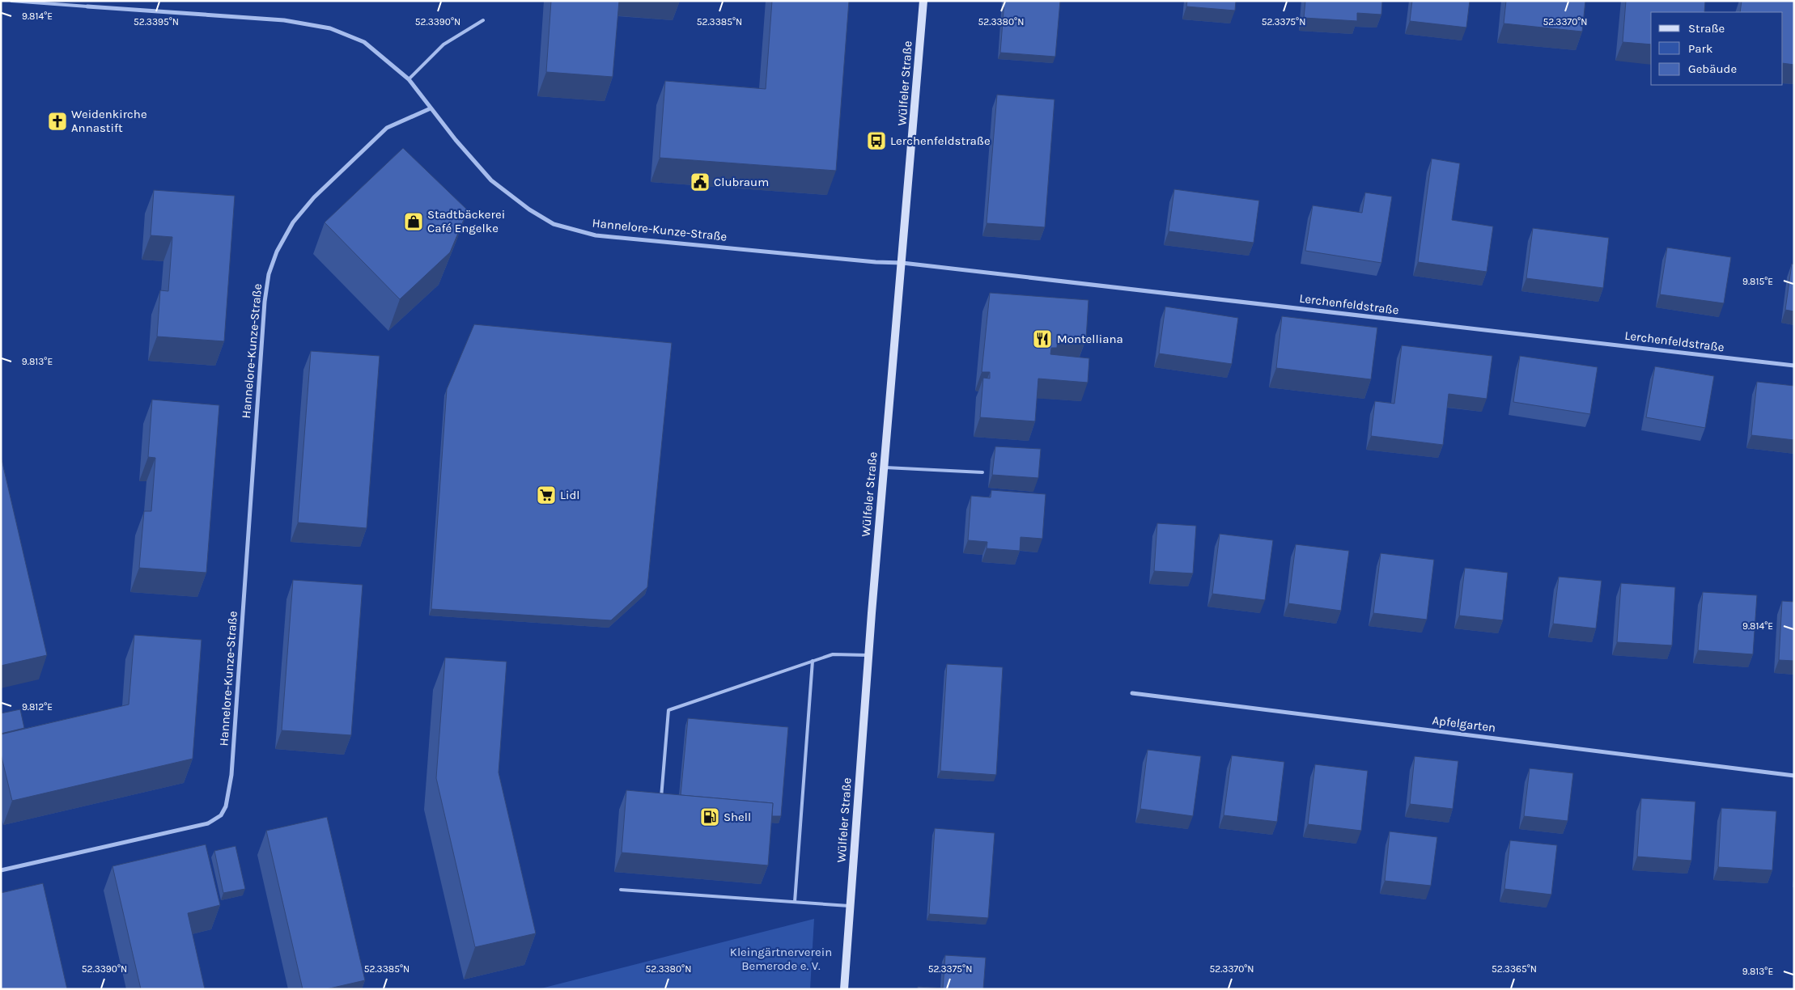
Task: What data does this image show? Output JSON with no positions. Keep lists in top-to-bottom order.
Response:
{
  "streets": {
    "main road": ["Wülfeler Straße"],
    "street": ["Hannelore-Kunze-Straße", "Lerchenfeldstraße", "Apfelgarten"]
  },
  "crossings": [
    ["Wülfeler Straße", "Hannelore-Kunze-Straße"],
    ["Wülfeler Straße", "Lerchenfeldstraße"],
    ["Hannelore-Kunze-Straße", "Lerchenfeldstraße"]
  ],
  "parks": ["Kleingärtnerverein Bemerode e. V."],
  "places": {
    "church": ["Weidenkirche Annastift"],
    "bus stop": ["Lerchenfeldstraße"],
    "public building": ["Clubraum"],
    "shop": ["Stadtbäckerei Café Engelke"],
    "restaurant": ["Montelliana"],
    "supermarket": ["Lidl"],
    "fuel station": ["Shell"]
  },
  "legend": ["Straße", "Park", "Gebäude"],
  "coordinates": [
    "9.814°E",
    "52.3395°N",
    "52.3390°N",
    "52.3385°N",
    "52.3380°N",
    "52.3375°N",
    "52.3370°N",
    "9.815°E",
    "9.813°E",
    "9.812°E",
    "52.3365°N"
  ]
}
